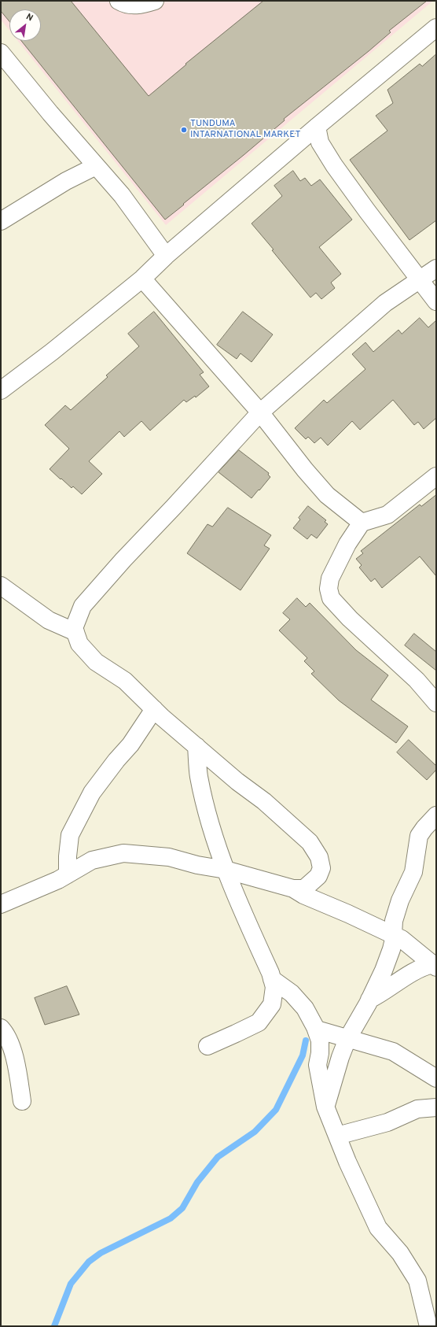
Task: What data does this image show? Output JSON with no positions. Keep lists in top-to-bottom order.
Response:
{
  "places": ["TUNDUMA INTARNATIONAL MARKET"],
  "north": "top right"
}
